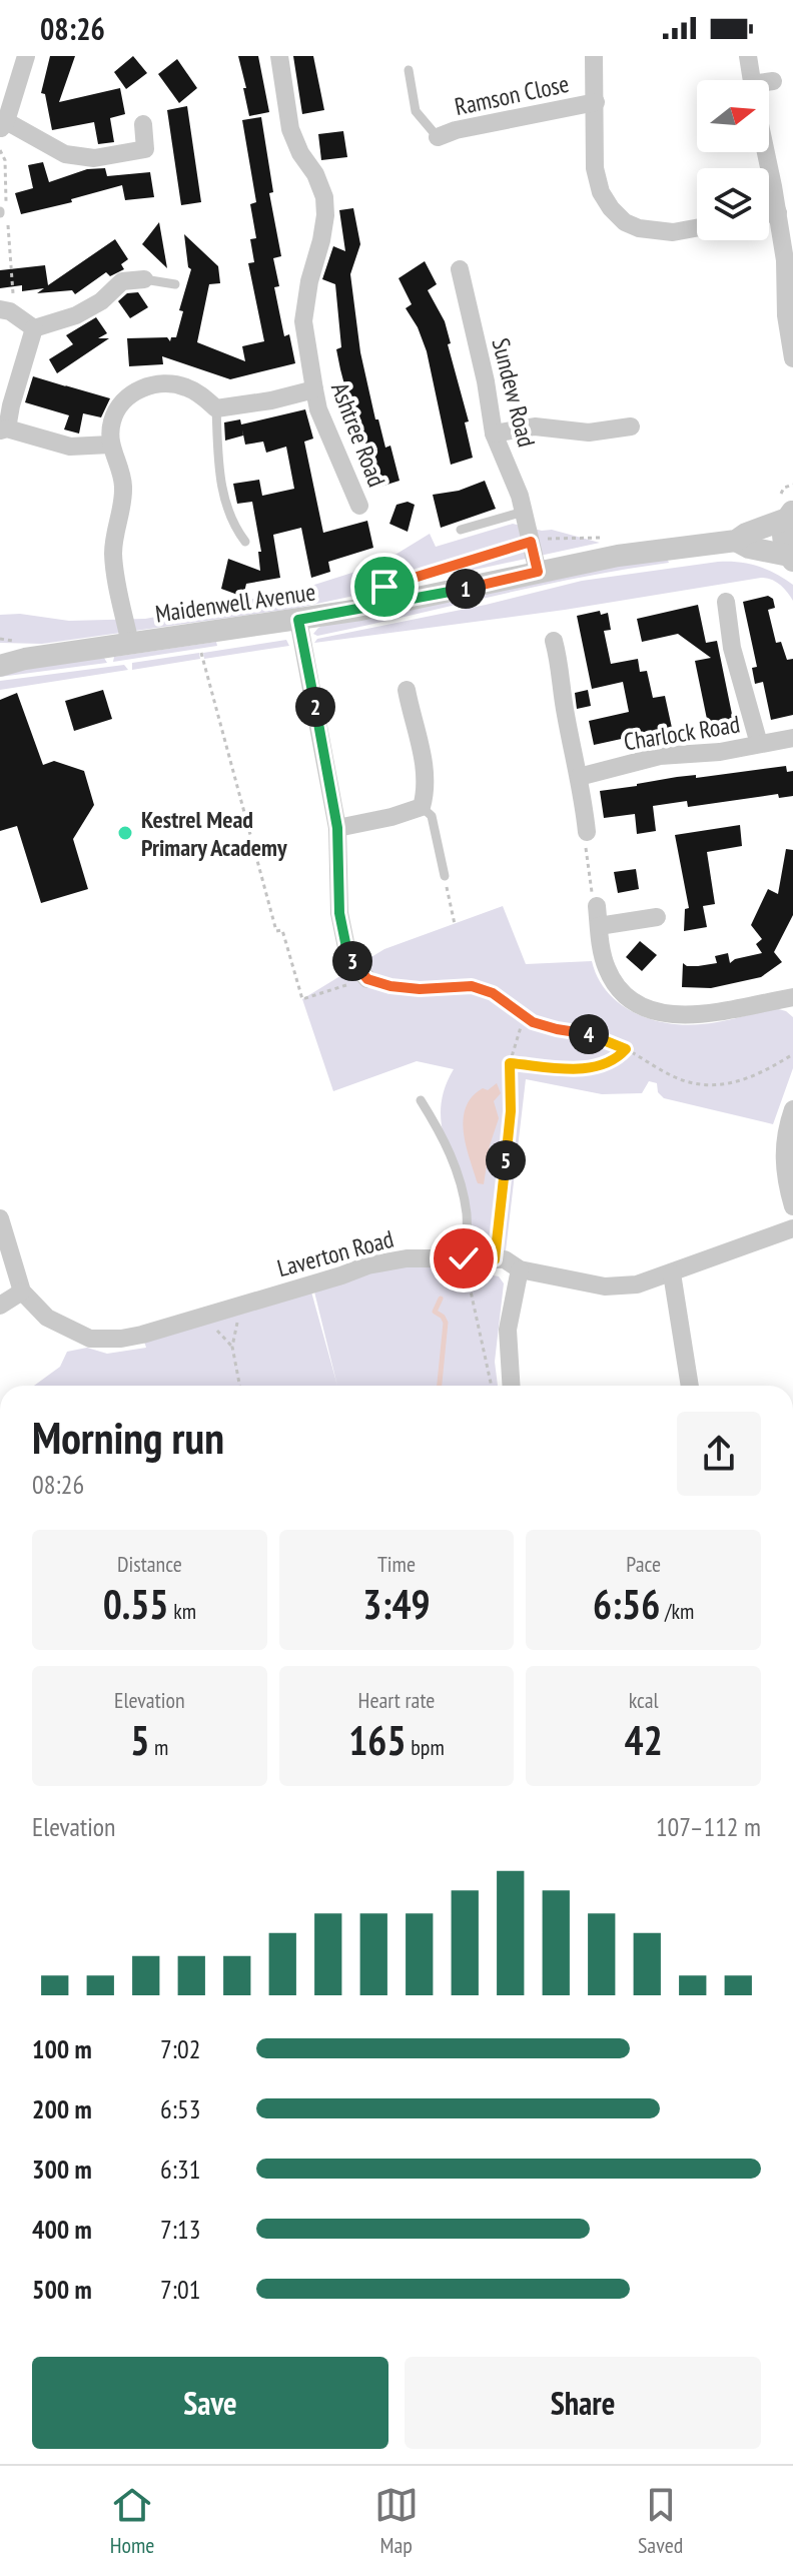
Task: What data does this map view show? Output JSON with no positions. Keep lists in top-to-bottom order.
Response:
{
  "streets": {
    "street": [
      "Ramson Close",
      "Sundew Road",
      "Ashtree Road",
      "Maidenwell Avenue",
      "Charlock Road",
      "Laverton Road"
    ]
  },
  "crossings": [
    ["Sundew Road", "Maidenwell Avenue"]
  ],
  "places": ["Kestrel Mead Primary Academy"],
  "north": "right",
  "page": {
    "status": "08:26",
    "pins": [
      "1",
      "2",
      "3",
      "4",
      "5"
    ],
    "heading": ["Morning run", "08:26"],
    "stats": [
      ["Distance", "0.55 km"],
      ["Time", "3:49"],
      ["Pace", "6:56 /km"],
      ["Elevation", "5 m"],
      ["Heart rate", "165 bpm"],
      ["kcal", "42"]
    ],
    "chart": ["Elevation", "107–112 m"],
    "list": [
      {
        "name": "100 m",
        "note": "7:02"
      },
      {
        "name": "200 m",
        "note": "6:53"
      },
      {
        "name": "300 m",
        "note": "6:31"
      },
      {
        "name": "400 m",
        "note": "7:13"
      },
      {
        "name": "500 m",
        "note": "7:01"
      }
    ],
    "buttons": ["Save", "Share"],
    "tabs": ["Home", "Map", "Saved"]
  }
}
